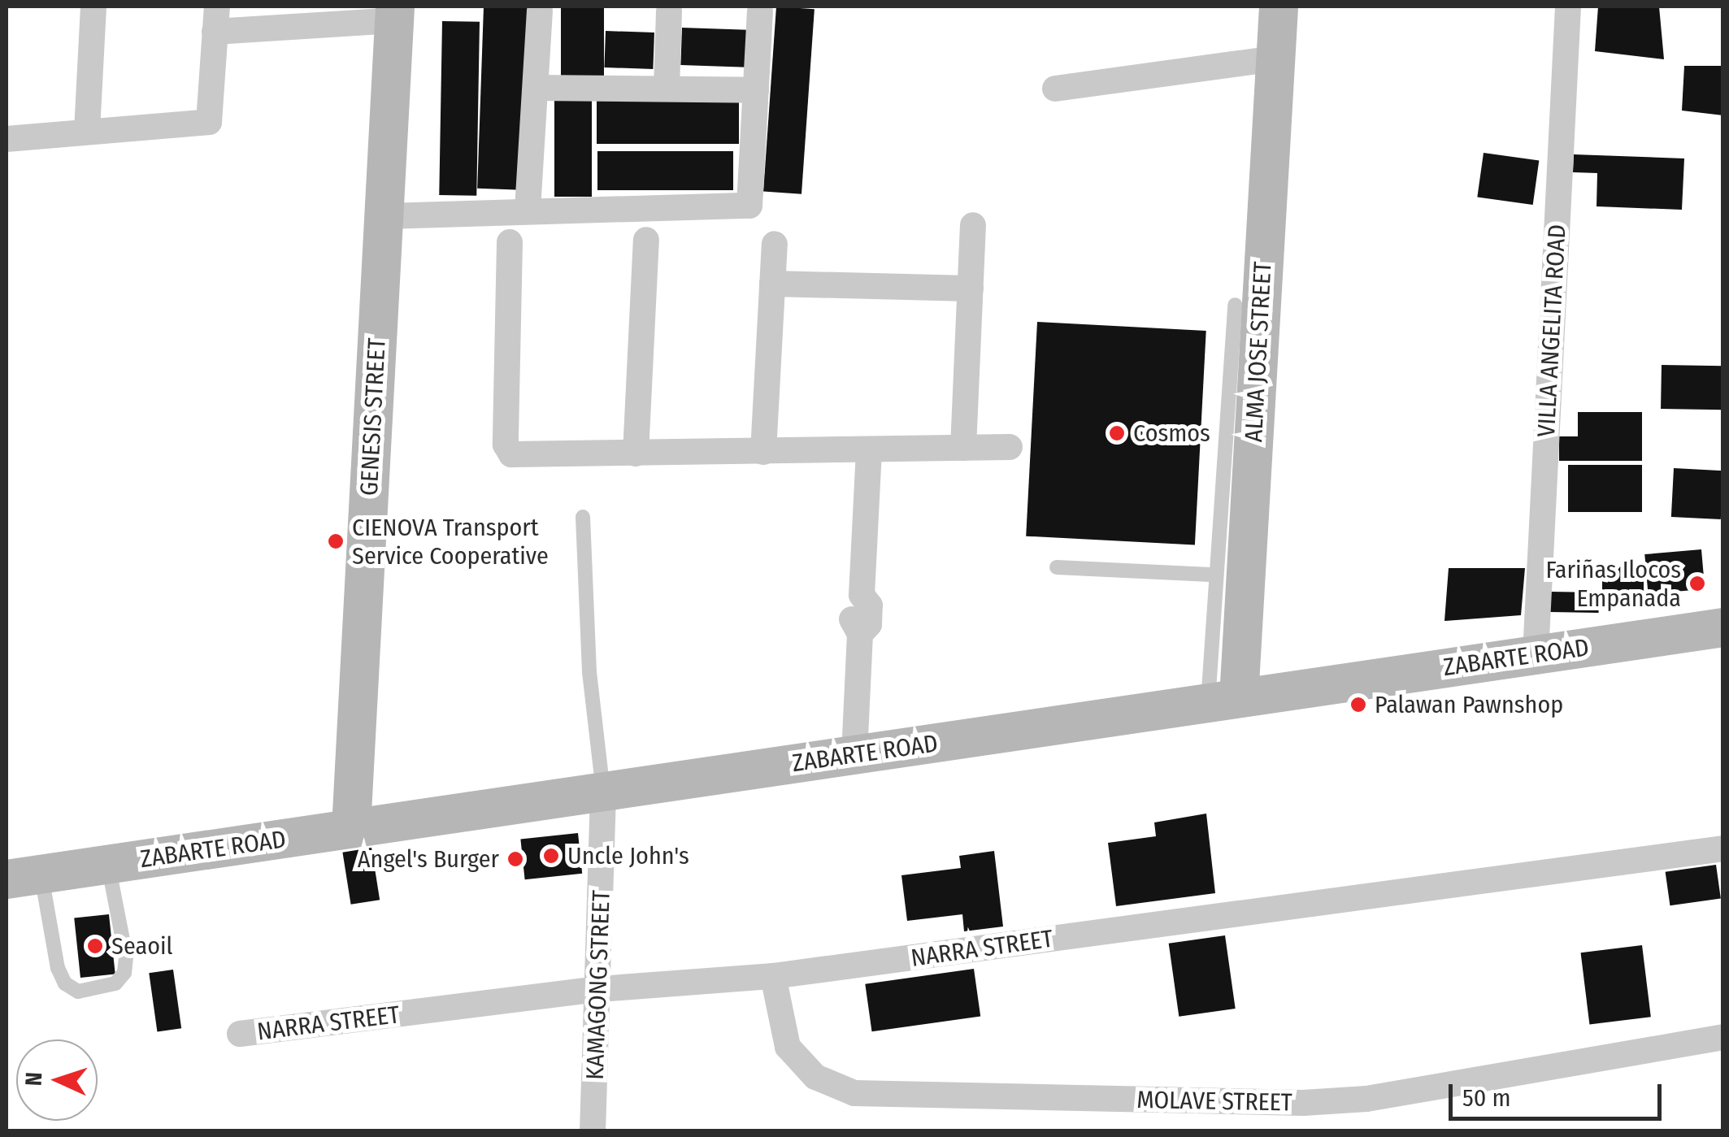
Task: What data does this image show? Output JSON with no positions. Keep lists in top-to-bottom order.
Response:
{
  "streets": {
    "main road": ["ALMA JOSE STREET", "GENESIS STREET", "ZABARTE ROAD"],
    "street": [
      "VILLA ANGELITA ROAD",
      "NARRA STREET",
      "KAMAGONG STREET",
      "MOLAVE STREET"
    ]
  },
  "crossings": [
    ["VILLA ANGELITA ROAD", "ZABARTE ROAD"],
    ["ALMA JOSE STREET", "ZABARTE ROAD"],
    ["GENESIS STREET", "ZABARTE ROAD"],
    ["ZABARTE ROAD", "KAMAGONG STREET"],
    ["NARRA STREET", "KAMAGONG STREET"],
    ["NARRA STREET", "MOLAVE STREET"]
  ],
  "places": [
    "Cosmos",
    "CIENOVA Transport Service Cooperative",
    "Fariñas Ilocos Empanada",
    "Palawan Pawnshop",
    "Uncle John's",
    "Angel's Burger",
    "Seaoil"
  ],
  "scale_bar": "50 m",
  "north": "left"
}
